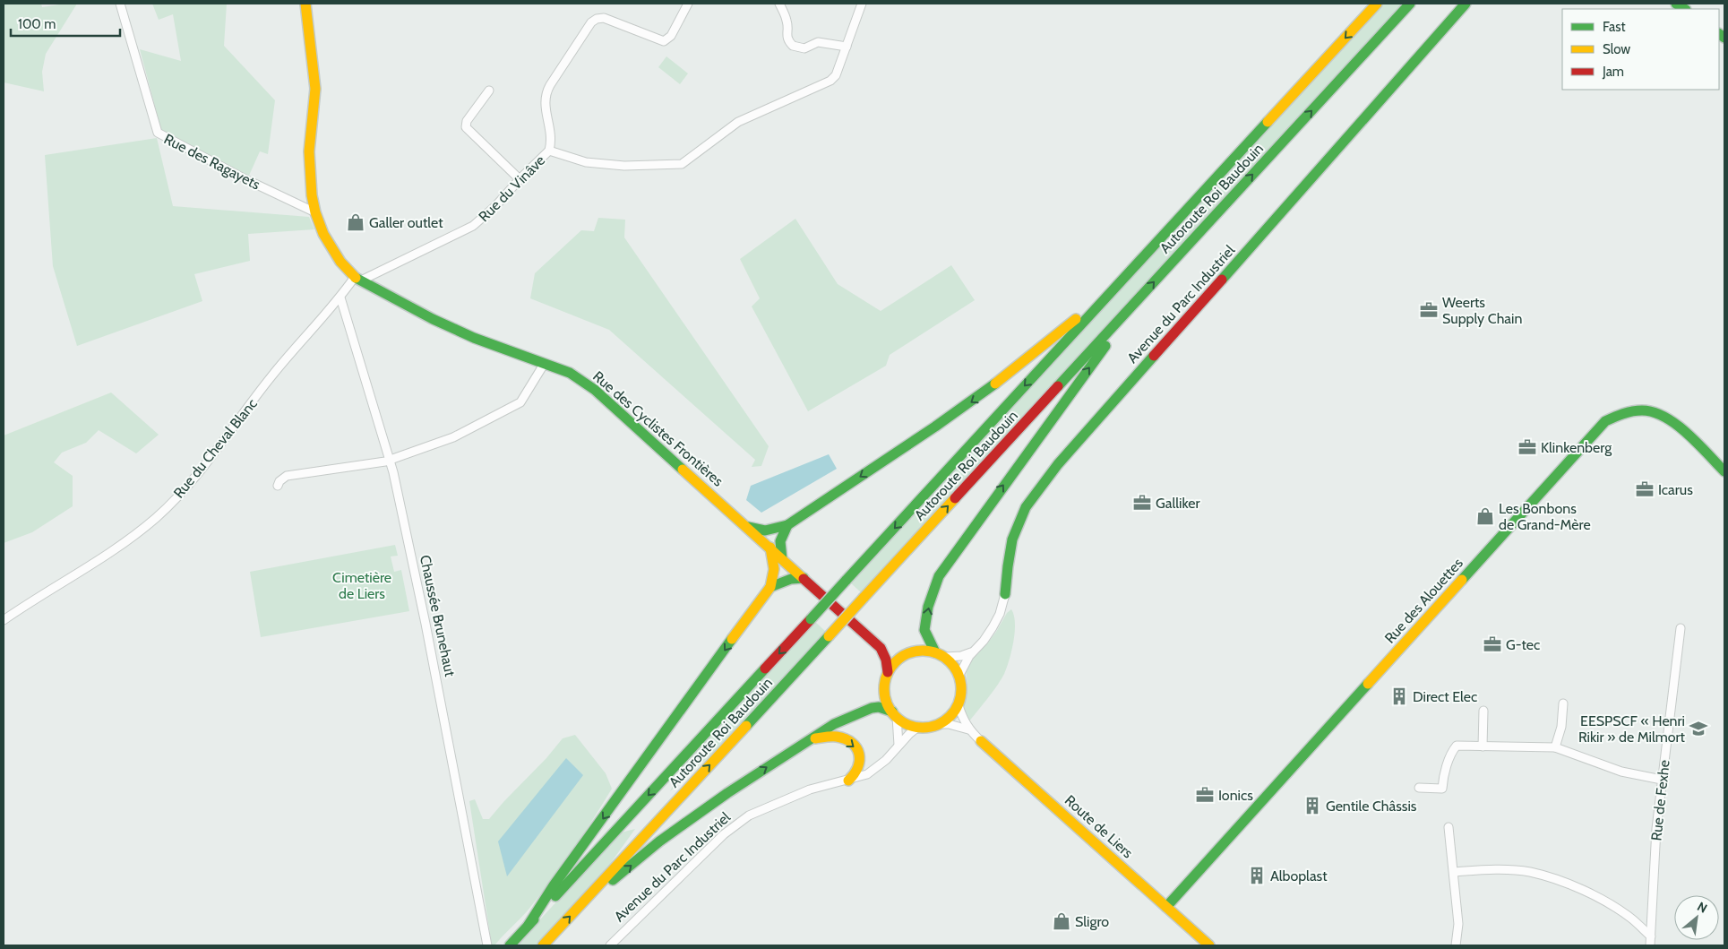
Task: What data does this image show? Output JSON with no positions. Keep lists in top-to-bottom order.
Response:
{
  "streets": {
    "main road": [
      "Autoroute Roi Baudouin",
      "Avenue du Parc Industriel",
      "Rue des Cyclistes Frontières",
      "Rue des Alouettes",
      "Route de Liers"
    ],
    "street": [
      "Rue des Ragayets",
      "Rue du Vinâve",
      "Rue du Cheval Blanc",
      "Chaussée Brunehaut",
      "Rue de Fexhe"
    ]
  },
  "crossings": [
    ["Rue du Vinâve", "Rue des Cyclistes Frontières"],
    ["Rue du Vinâve", "Rue du Cheval Blanc"],
    ["Avenue du Parc Industriel", "Rue des Cyclistes Frontières"],
    ["Avenue du Parc Industriel", "Route de Liers"],
    ["Rue des Cyclistes Frontières", "Rue du Cheval Blanc"],
    ["Rue des Cyclistes Frontières", "Route de Liers"],
    ["Rue du Cheval Blanc", "Chaussée Brunehaut"],
    ["Rue des Alouettes", "Route de Liers"]
  ],
  "parks": ["Cimetière de Liers"],
  "places": {
    "shop": ["Galler outlet", "Les Bonbons de Grand-Mère", "Sligro"],
    "office": [
      "Weerts Supply Chain",
      "Klinkenberg",
      "Icarus",
      "Galliker",
      "G-tec",
      "Ionics"
    ],
    "building": ["Direct Elec", "Gentile Châssis", "Alboplast"],
    "school or university": ["EESPSCF « Henri Rikir » de Milmort"]
  },
  "legend": ["Fast", "Slow", "Jam"],
  "scale_bar": "100 m",
  "north": "top right"
}
